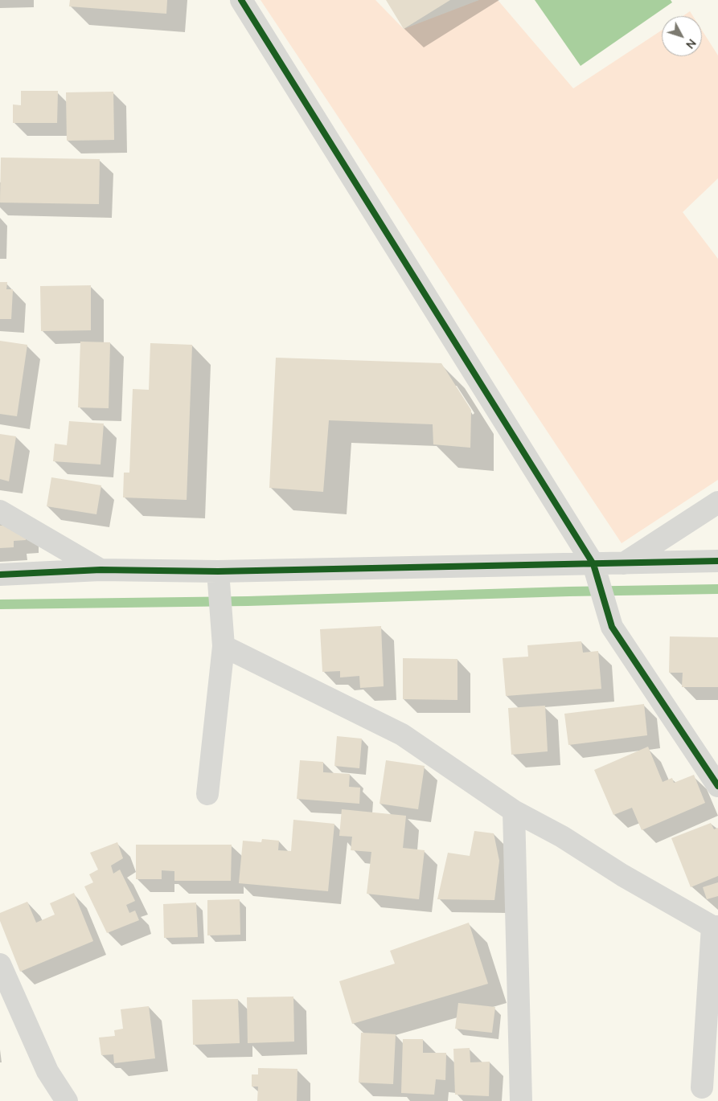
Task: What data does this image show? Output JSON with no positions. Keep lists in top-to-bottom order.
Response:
{
  "north": "bottom right"
}
